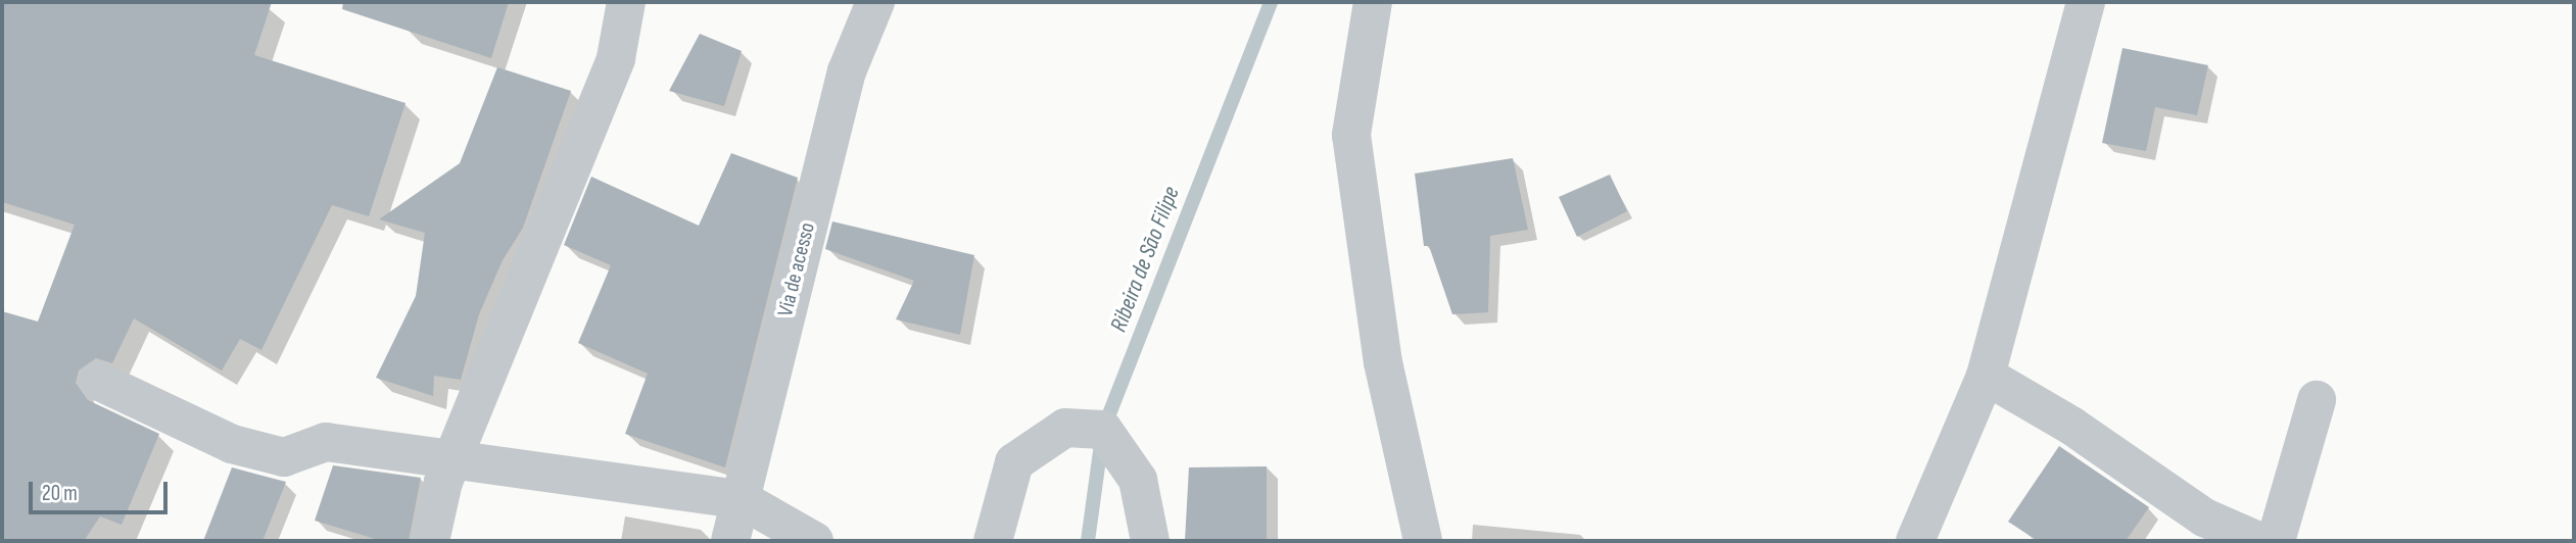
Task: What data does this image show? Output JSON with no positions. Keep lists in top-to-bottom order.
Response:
{
  "streets": {
    "street": ["Via de acesso"]
  },
  "water": ["Ribeira de São Filipe"],
  "scale_bar": "20 m"
}
